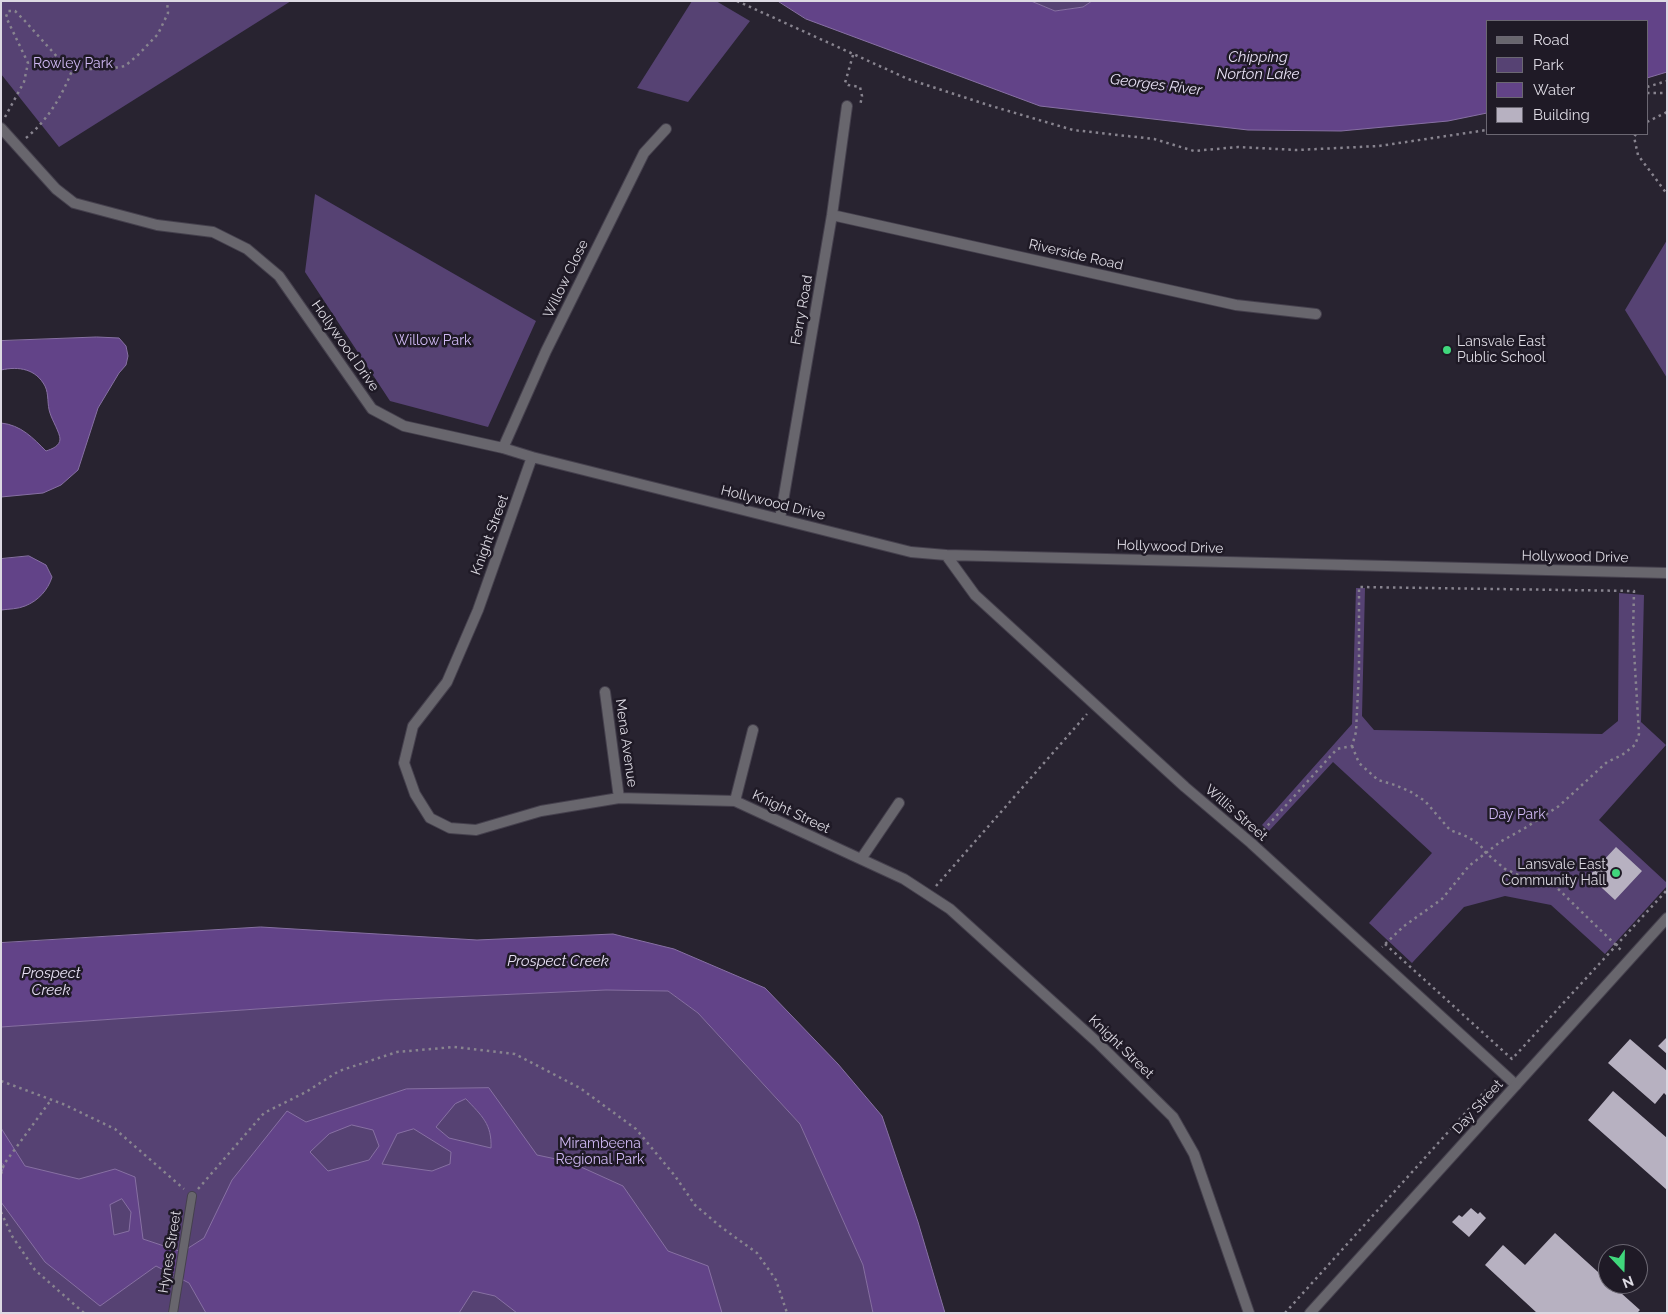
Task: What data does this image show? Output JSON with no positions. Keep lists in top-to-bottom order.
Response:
{
  "streets": {
    "street": [
      "Riverside Road",
      "Willow Close",
      "Ferry Road",
      "Hollywood Drive",
      "Knight Street",
      "Mena Avenue",
      "Willis Street",
      "Day Street"
    ],
    "lane": ["Hynes Street"]
  },
  "crossings": [
    ["Riverside Road", "Ferry Road"],
    ["Willow Close", "Hollywood Drive"],
    ["Ferry Road", "Hollywood Drive"],
    ["Hollywood Drive", "Knight Street"],
    ["Hollywood Drive", "Willis Street"],
    ["Knight Street", "Mena Avenue"],
    ["Willis Street", "Day Street"]
  ],
  "water": ["Chipping Norton Lake", "Georges River", "Prospect Creek"],
  "parks": [
    "Rowley Park",
    "Willow Park",
    "Day Park",
    "Mirambeena Regional Park"
  ],
  "places": ["Lansvale East Public School", "Lansvale East Community Hall"],
  "legend": [
    "Road",
    "Park",
    "Water",
    "Building"
  ],
  "north": "bottom"
}
